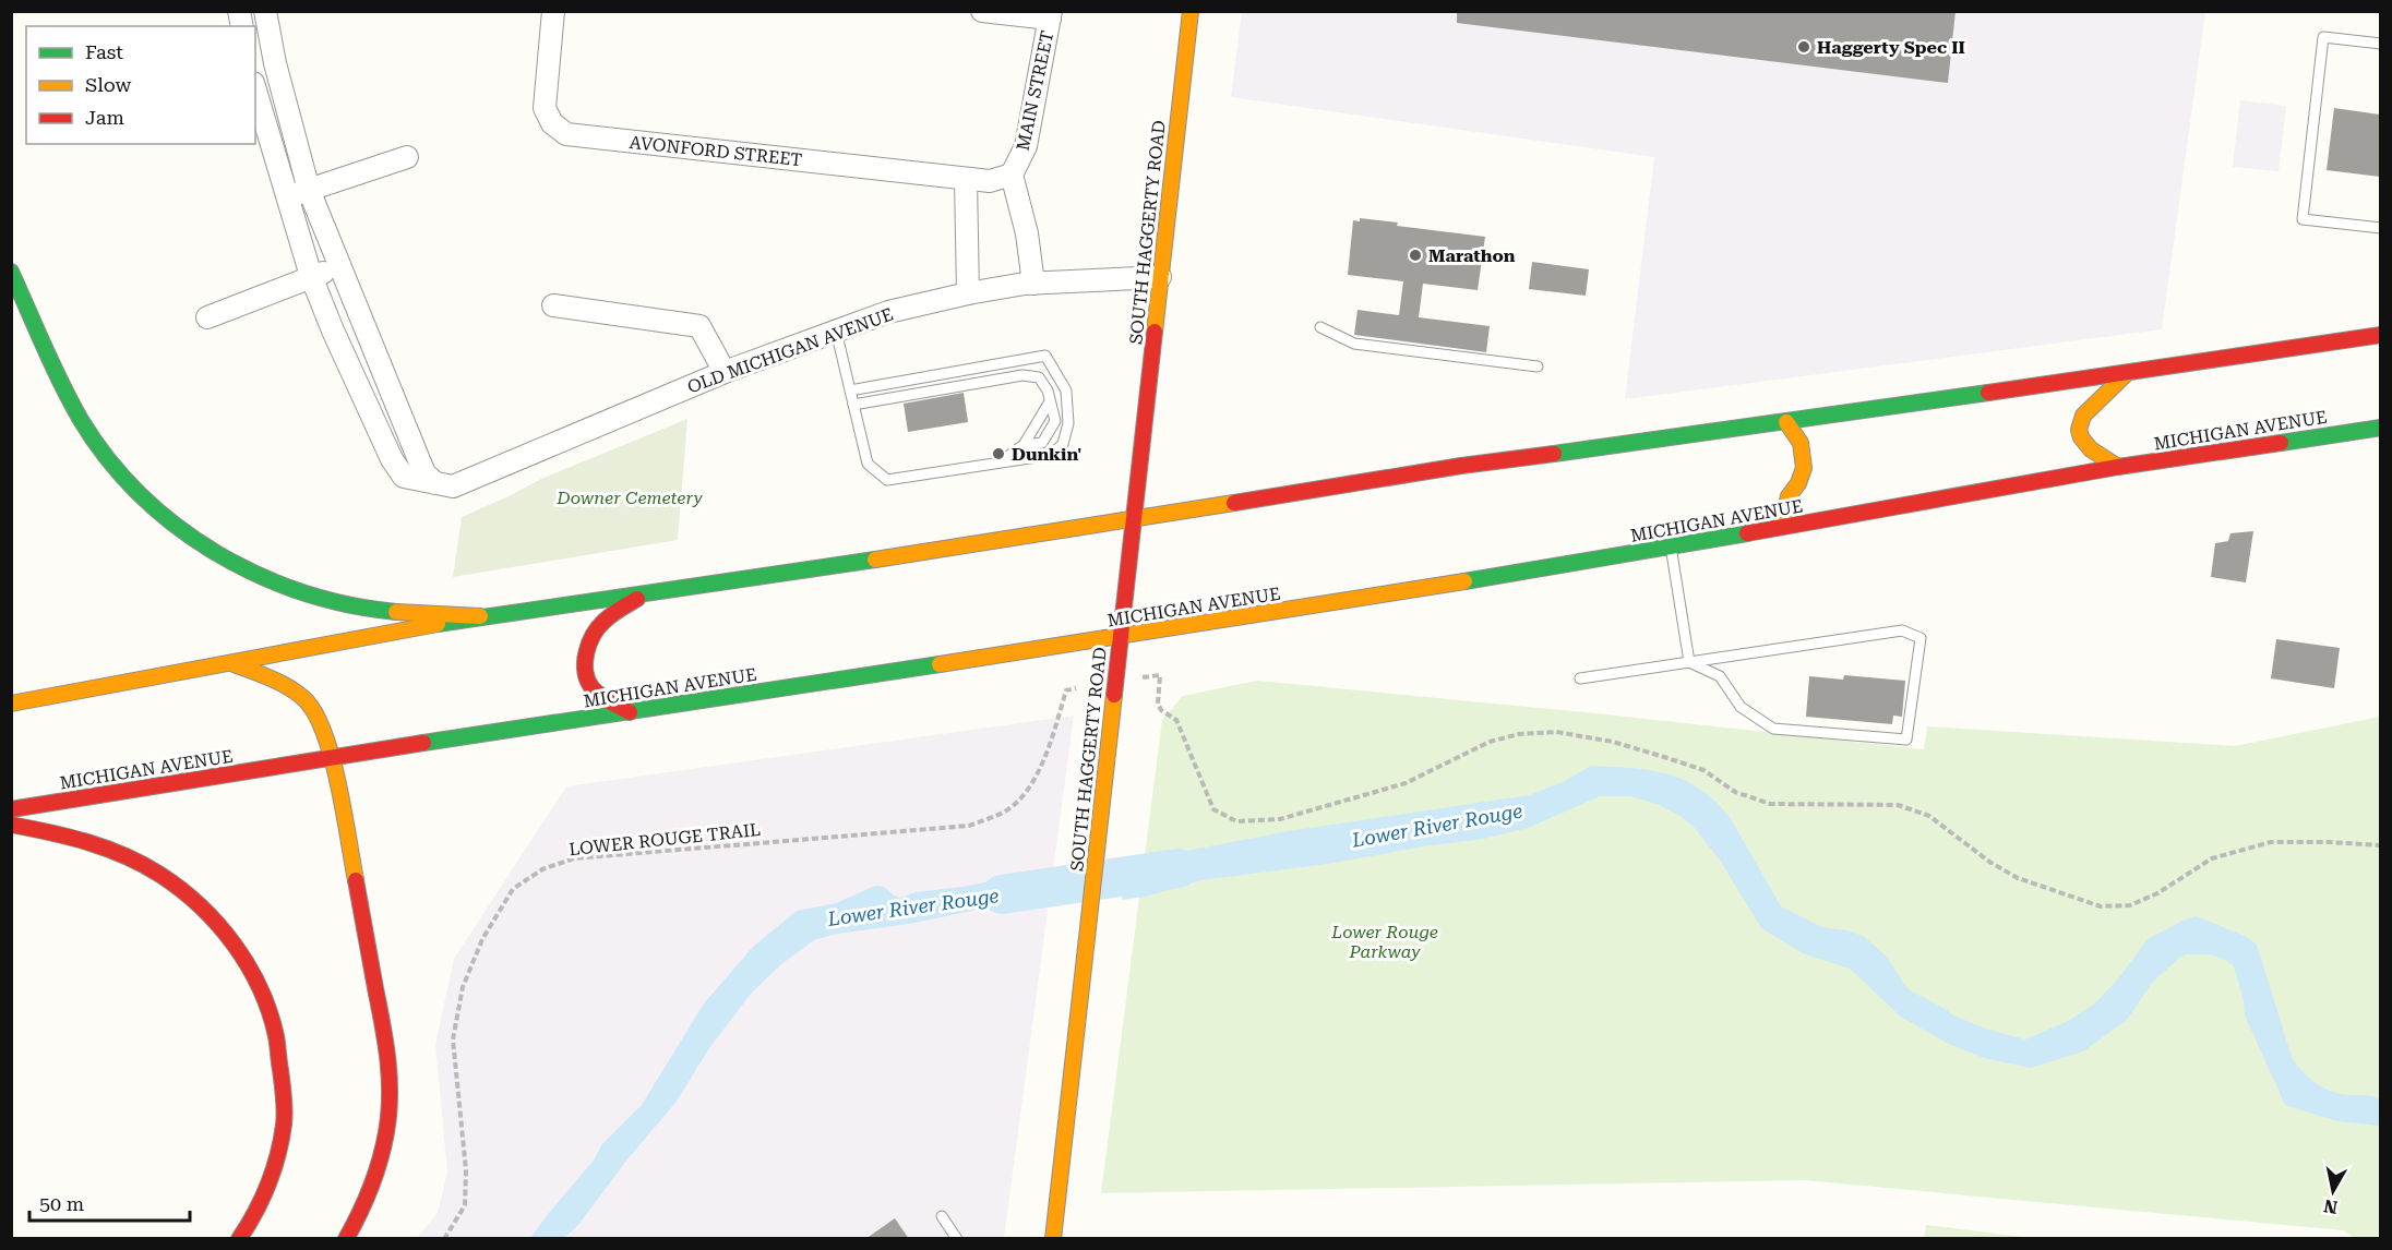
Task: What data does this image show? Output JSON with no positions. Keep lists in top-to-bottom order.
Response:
{
  "streets": {
    "main road": ["SOUTH HAGGERTY ROAD", "MICHIGAN AVENUE"],
    "street": ["MAIN STREET", "AVONFORD STREET", "OLD MICHIGAN AVENUE"],
    "path": ["LOWER ROUGE TRAIL"]
  },
  "crossings": [
    ["MAIN STREET", "AVONFORD STREET"],
    ["MAIN STREET", "OLD MICHIGAN AVENUE"],
    ["SOUTH HAGGERTY ROAD", "OLD MICHIGAN AVENUE"],
    ["SOUTH HAGGERTY ROAD", "MICHIGAN AVENUE"]
  ],
  "water": ["Lower River Rouge"],
  "parks": ["Downer Cemetery", "Lower Rouge Parkway"],
  "places": ["Haggerty Spec II", "Marathon", "Dunkin'"],
  "legend": ["Fast", "Slow", "Jam"],
  "scale_bar": "50 m",
  "north": "bottom"
}
